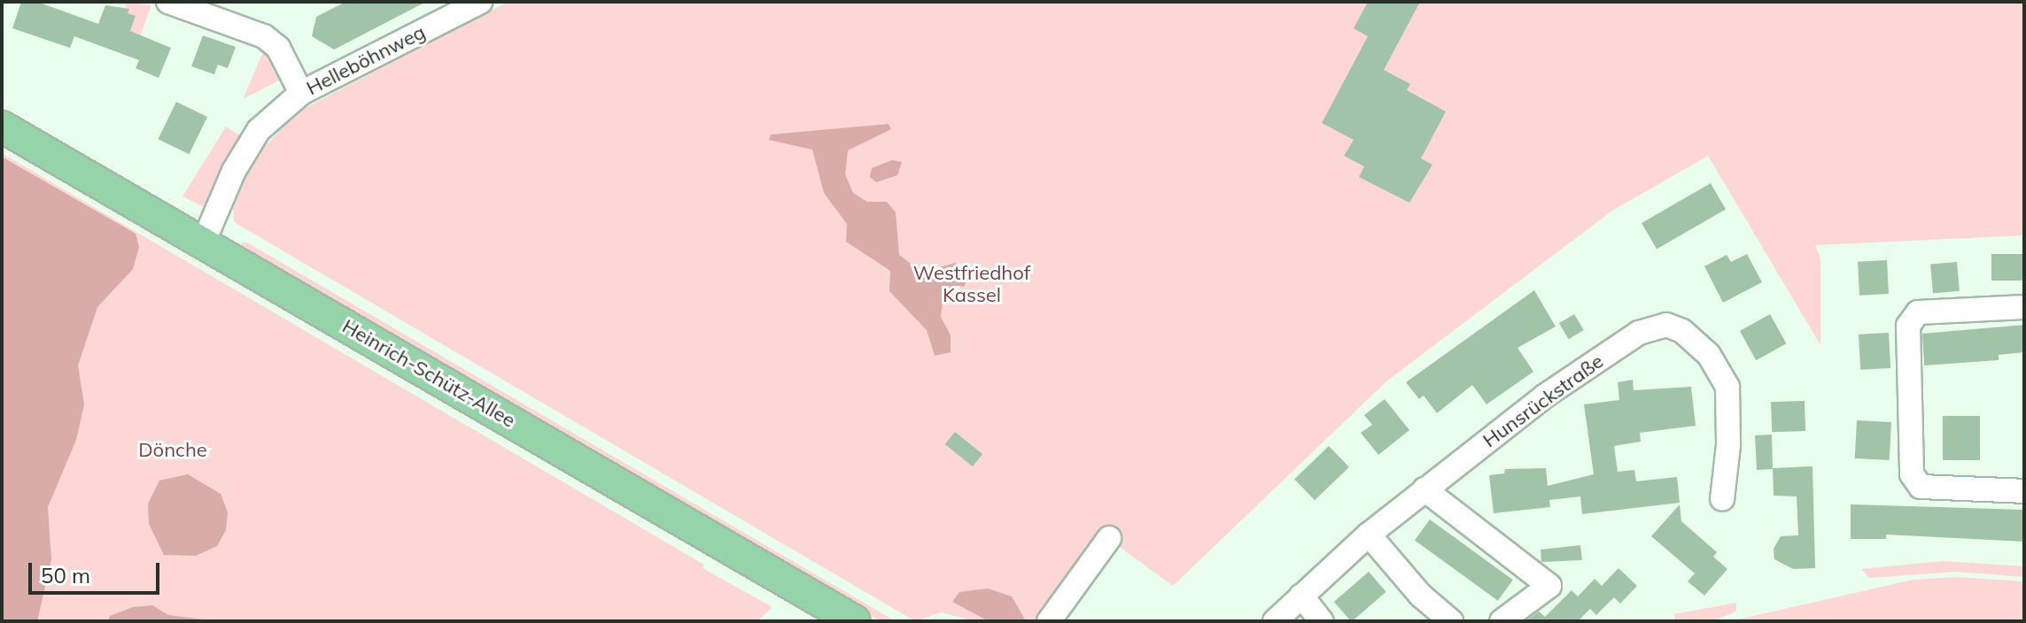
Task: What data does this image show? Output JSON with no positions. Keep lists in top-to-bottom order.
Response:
{
  "streets": {
    "main road": ["Heinrich-Schütz-Allee"],
    "street": ["Helleböhnweg", "Hunsrückstraße"]
  },
  "crossings": [
    ["Helleböhnweg", "Heinrich-Schütz-Allee"]
  ],
  "parks": ["Westfriedhof Kassel", "Dönche"],
  "scale_bar": "50 m"
}
